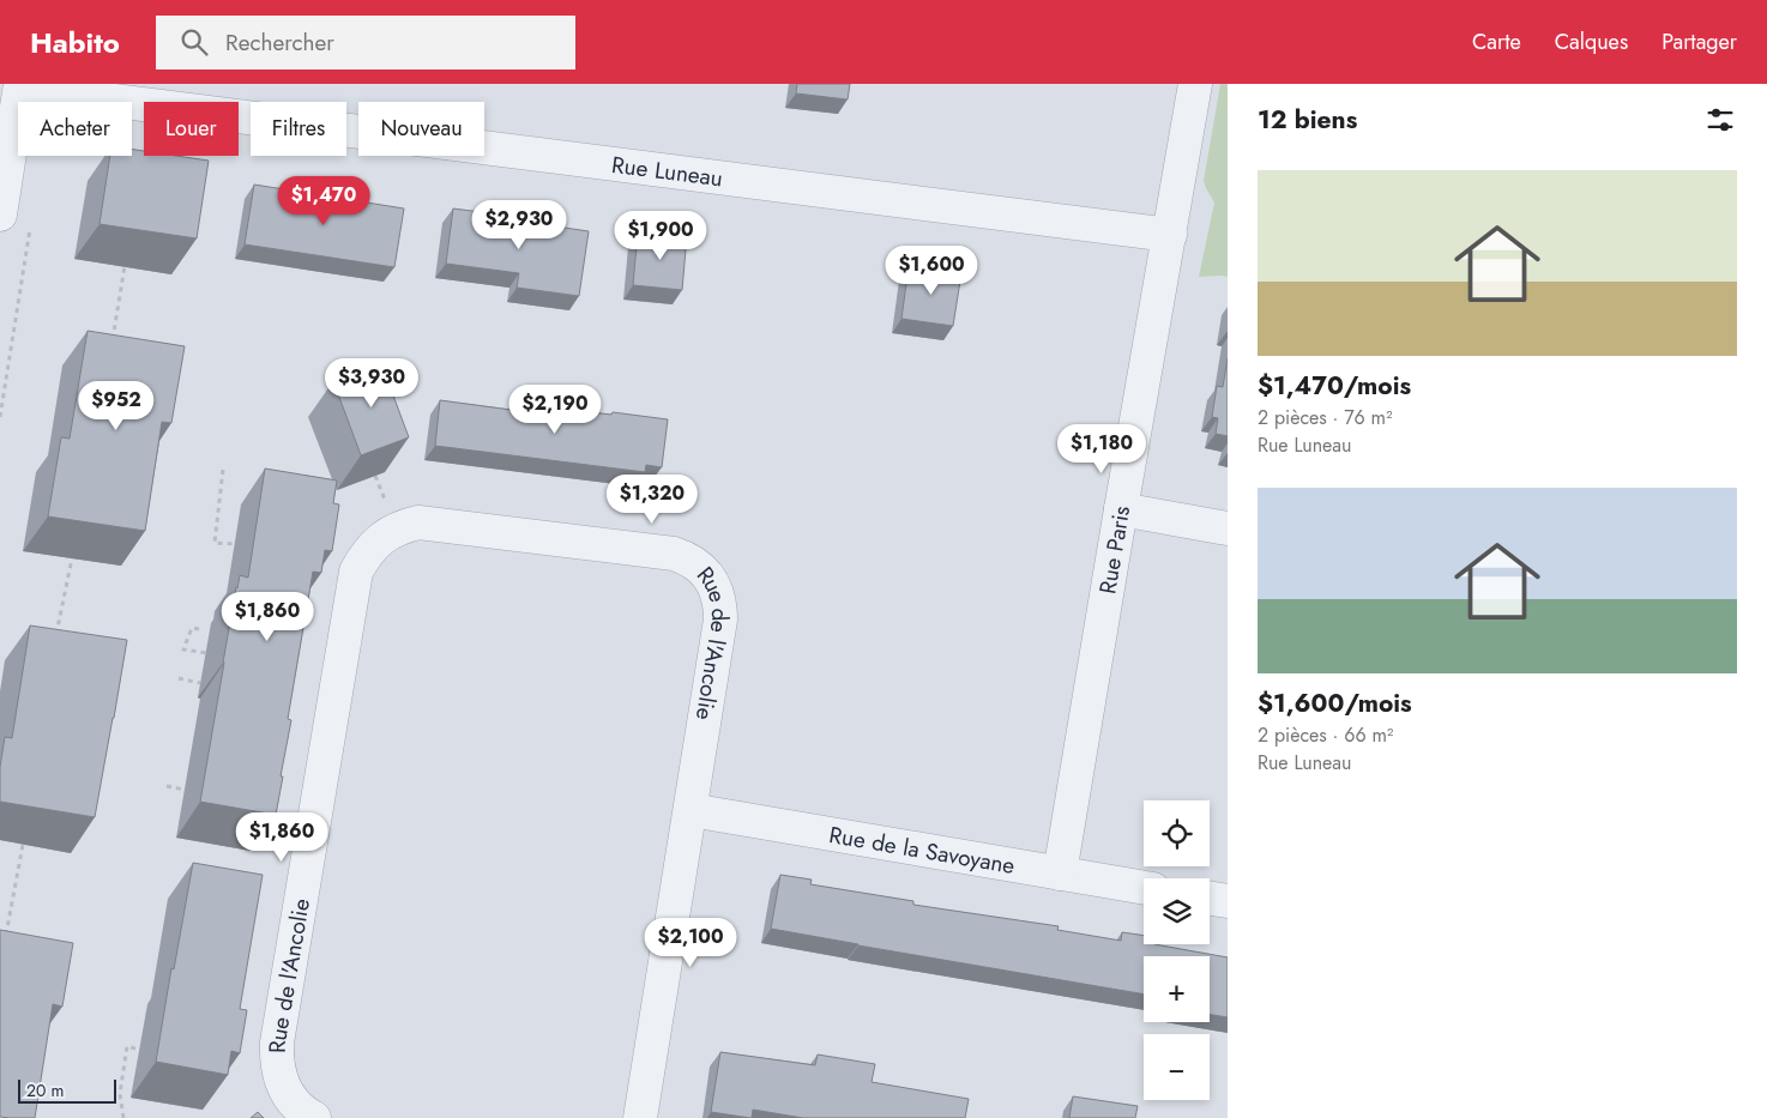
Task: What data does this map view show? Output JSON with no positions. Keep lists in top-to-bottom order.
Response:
{
  "streets": {
    "street": [
      "Rue Luneau",
      "Rue Paris",
      "Rue de l'Ancolie",
      "Rue de la Savoyane"
    ]
  },
  "crossings": [
    ["Rue Luneau", "Rue Paris"],
    ["Rue Paris", "Rue de la Savoyane"],
    ["Rue de l'Ancolie", "Rue de la Savoyane"]
  ],
  "scale_bar": "20 m",
  "page": {
    "header": "Habito",
    "search": "Rechercher",
    "nav": ["Carte", "Calques", "Partager"],
    "heading": "12 biens",
    "chip": [
      "Acheter",
      "Louer",
      "Filtres",
      "Nouveau"
    ],
    "list": [
      {
        "name": "$1,470/mois",
        "note": "2 pièces · 76 m² · Rue Luneau"
      },
      {
        "name": "$1,600/mois",
        "note": "2 pièces · 66 m² · Rue Luneau"
      }
    ],
    "price": [
      "$1,470",
      "$2,930",
      "$1,900",
      "$1,600",
      "$3,930",
      "$952",
      "$2,190",
      "$1,180",
      "$1,320",
      "$1,860",
      "$1,860",
      "$2,100"
    ],
    "map_buttons": ["+", "−"],
    "scale": "20 m"
  }
}
